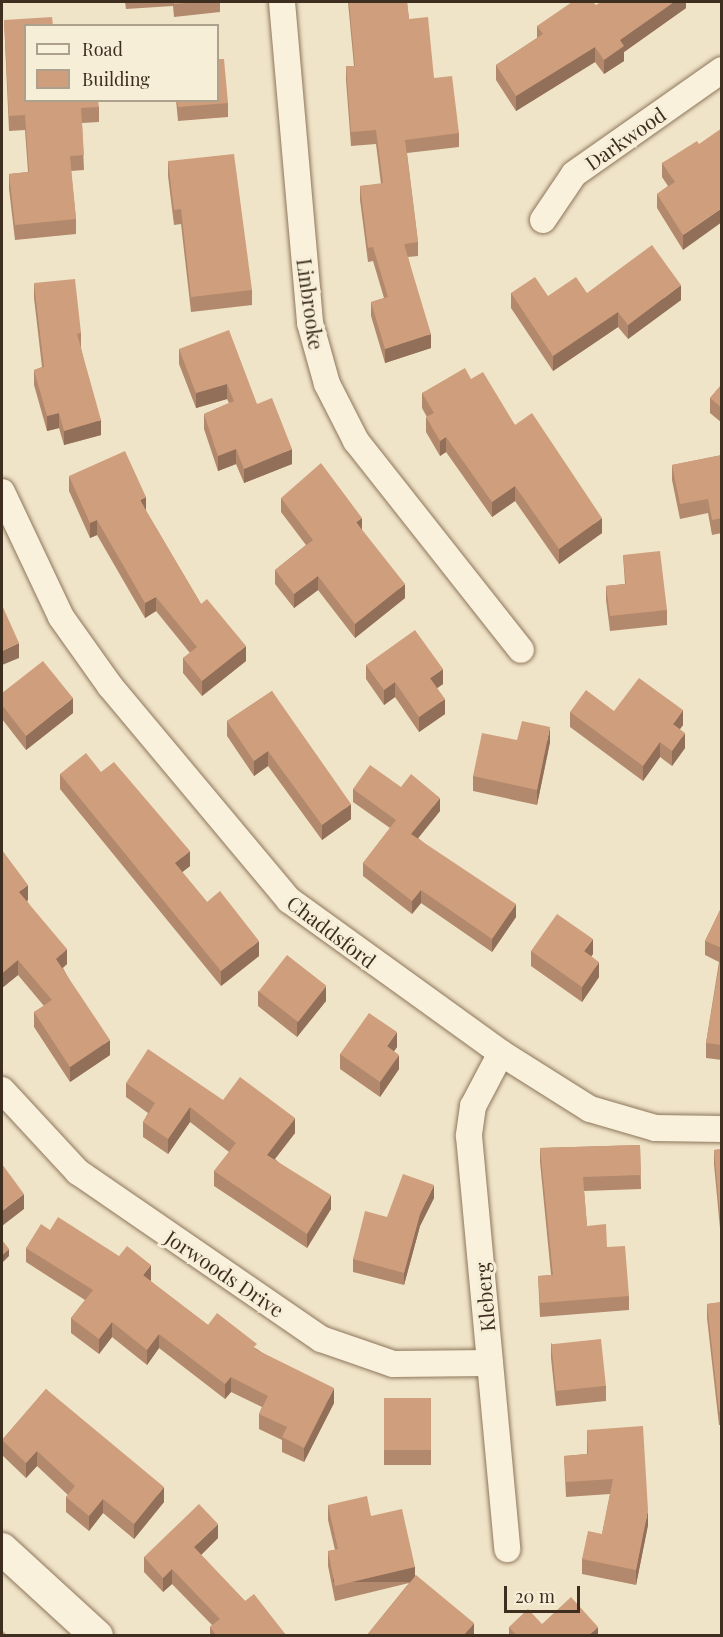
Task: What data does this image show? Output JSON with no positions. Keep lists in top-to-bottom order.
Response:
{
  "streets": {
    "street": [
      "Darkwood",
      "Linbrooke",
      "Chaddsford",
      "Jorwoods Drive",
      "Kleberg"
    ]
  },
  "crossings": [
    ["Chaddsford", "Kleberg"],
    ["Jorwoods Drive", "Kleberg"]
  ],
  "legend": ["Road", "Building"],
  "scale_bar": "20 m"
}
